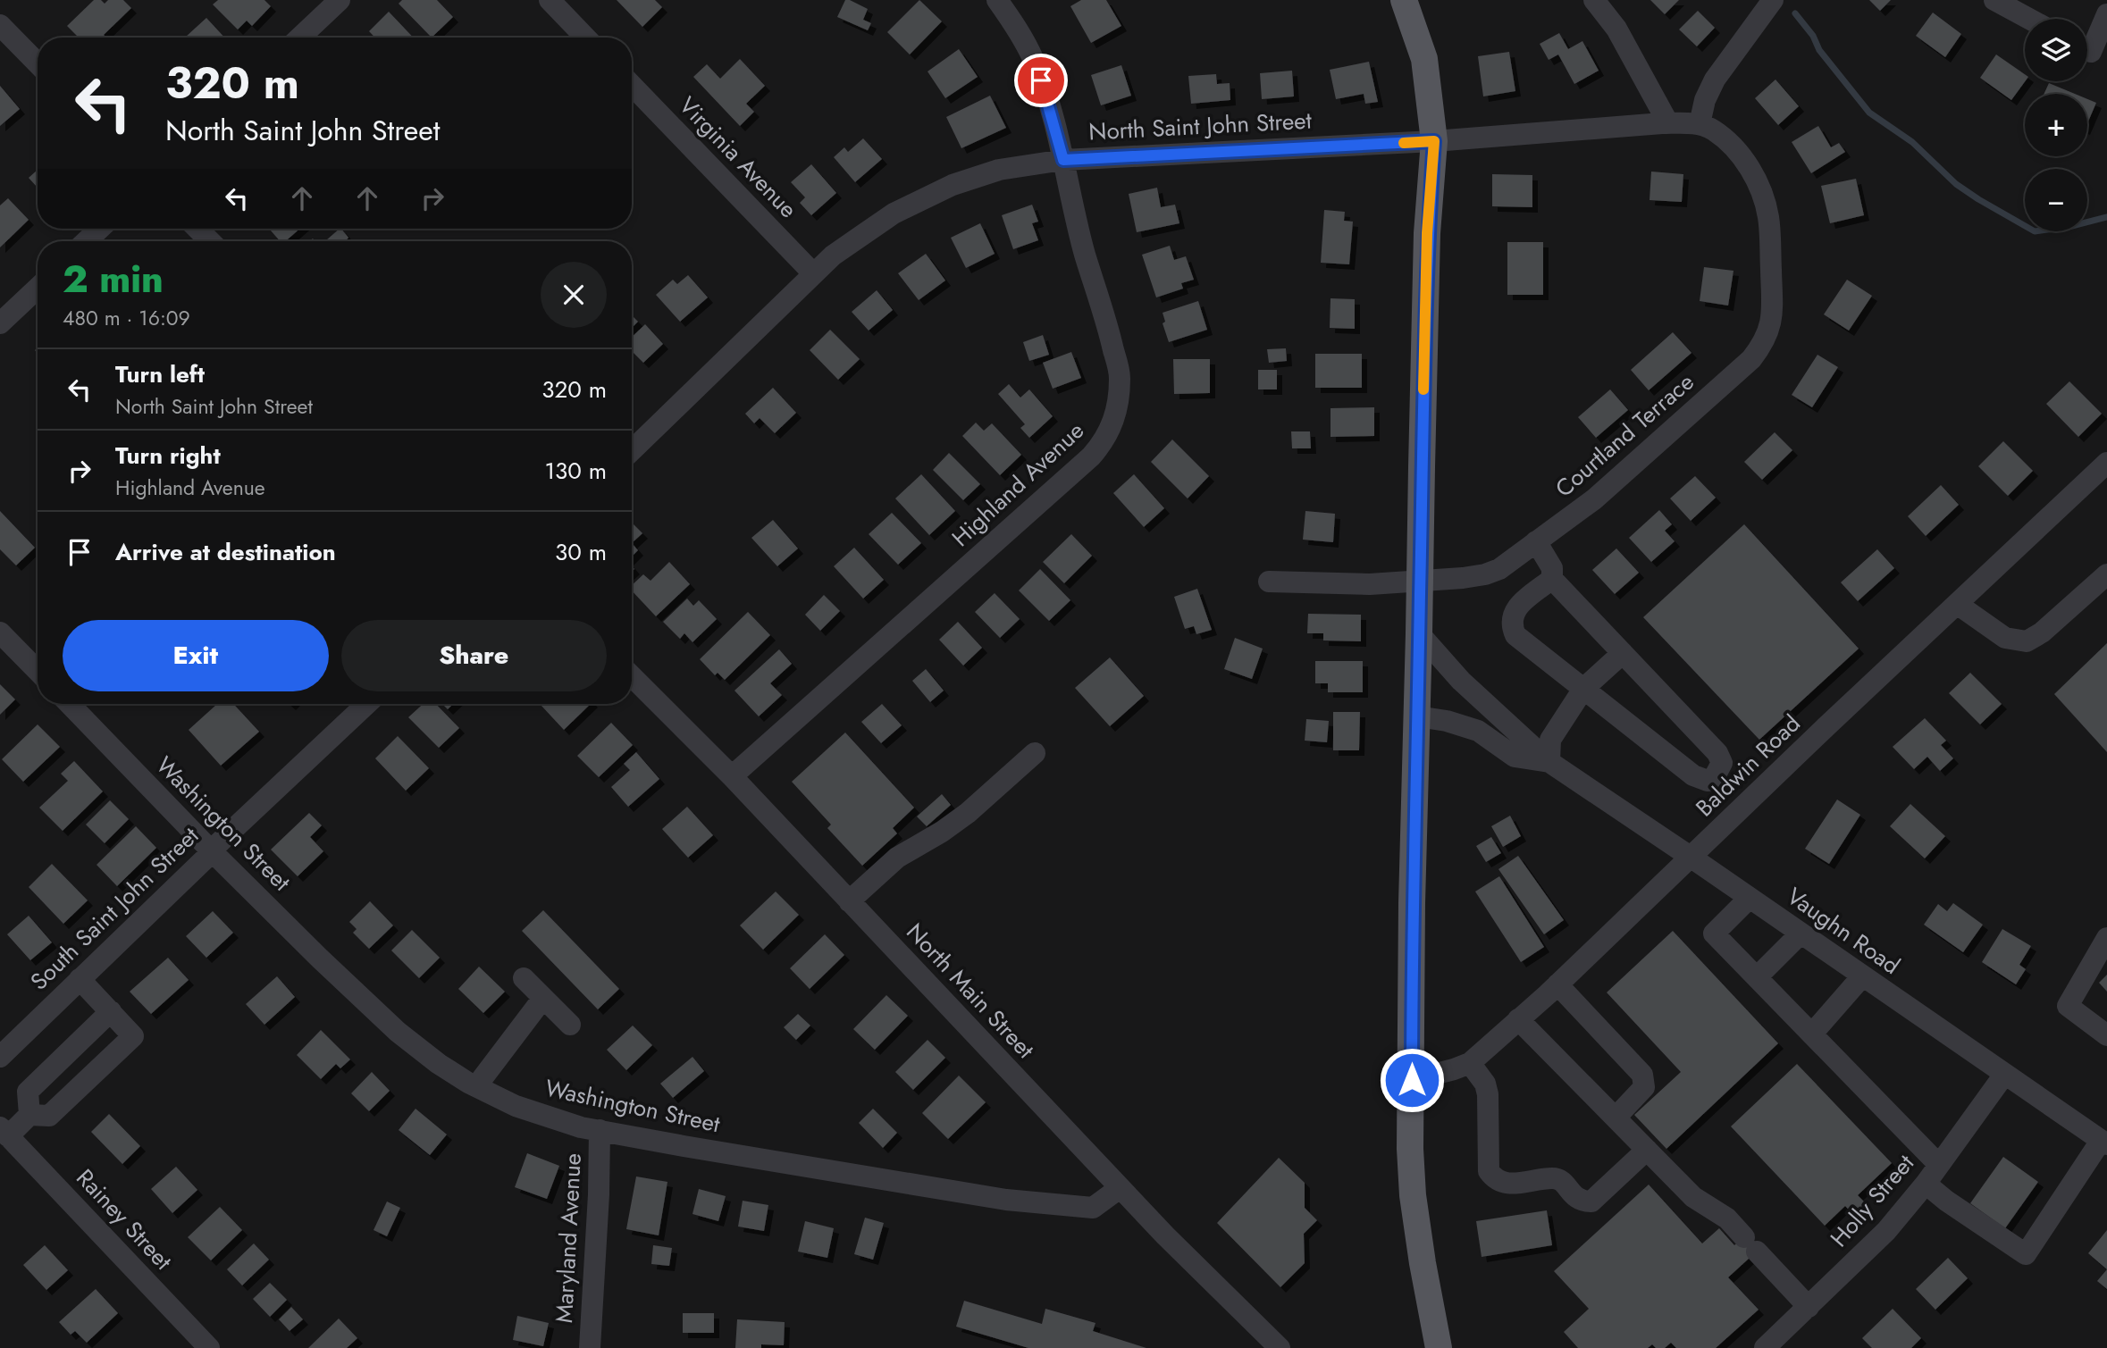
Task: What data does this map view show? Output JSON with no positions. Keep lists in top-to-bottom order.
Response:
{
  "streets": {
    "street": [
      "North Saint John Street",
      "Virginia Avenue",
      "Courtland Terrace",
      "Highland Avenue",
      "Baldwin Road",
      "Washington Street",
      "South Saint John Street",
      "Vaughn Road",
      "North Main Street",
      "Holly Street",
      "Rainey Street",
      "Maryland Avenue"
    ]
  },
  "crossings": [
    ["North Saint John Street", "Virginia Avenue"],
    ["North Saint John Street", "Courtland Terrace"],
    ["North Saint John Street", "Highland Avenue"],
    ["Highland Avenue", "North Main Street"],
    ["Baldwin Road", "Vaughn Road"],
    ["Washington Street", "South Saint John Street"],
    ["Washington Street", "North Main Street"],
    ["Washington Street", "Maryland Avenue"],
    ["Vaughn Road", "Holly Street"]
  ],
  "page": {
    "map_buttons": ["+", "−"],
    "turn": ["320 m", "North Saint John Street"],
    "heading": ["2 min", "480 m · 16:09"],
    "list": [
      {
        "name": "Turn left",
        "note": "North Saint John Street",
        "value": "320 m"
      },
      {
        "name": "Turn right",
        "note": "Highland Avenue",
        "value": "130 m"
      },
      {
        "name": "Arrive at destination",
        "value": "30 m"
      }
    ],
    "buttons": ["Exit", "Share"]
  }
}
